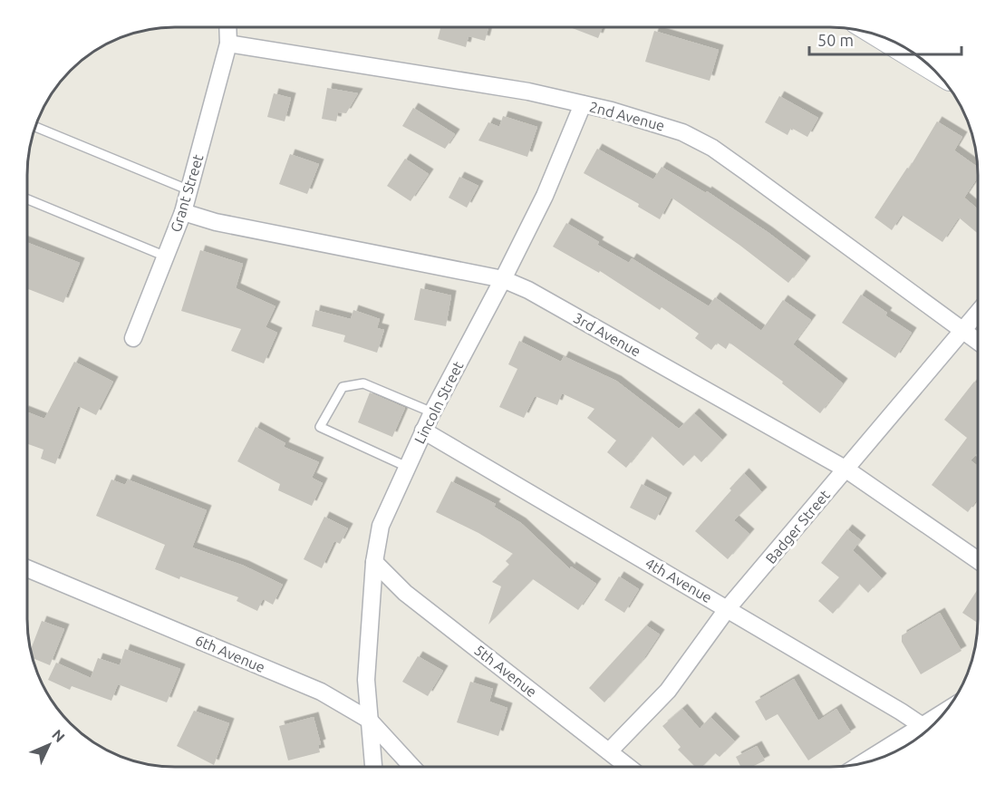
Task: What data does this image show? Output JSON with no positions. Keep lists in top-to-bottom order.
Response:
{
  "streets": {
    "street": [
      "2nd Avenue",
      "Grant Street",
      "3rd Avenue",
      "Lincoln Street",
      "Badger Street",
      "4th Avenue",
      "6th Avenue",
      "5th Avenue"
    ]
  },
  "crossings": [
    ["2nd Avenue", "Grant Street"],
    ["2nd Avenue", "Lincoln Street"],
    ["2nd Avenue", "Badger Street"],
    ["Grant Street", "3rd Avenue"],
    ["3rd Avenue", "Lincoln Street"],
    ["3rd Avenue", "Badger Street"],
    ["Lincoln Street", "4th Avenue"],
    ["Lincoln Street", "6th Avenue"],
    ["Lincoln Street", "5th Avenue"],
    ["Badger Street", "4th Avenue"],
    ["Badger Street", "5th Avenue"]
  ],
  "scale_bar": "50 m",
  "north": "top right"
}
